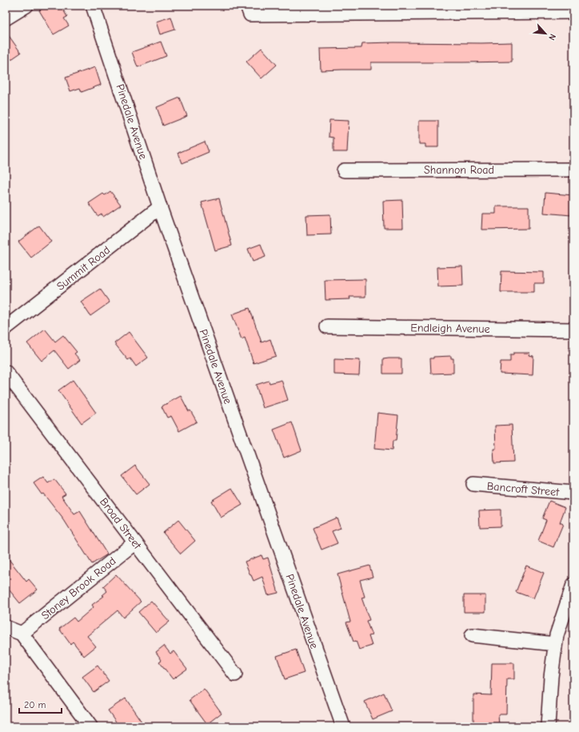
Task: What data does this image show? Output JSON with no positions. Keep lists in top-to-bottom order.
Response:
{
  "streets": {
    "street": [
      "Pinedale Avenue",
      "Shannon Road",
      "Summit Road",
      "Endleigh Avenue",
      "Bancroft Street",
      "Broad Street",
      "Stoney Brook Road"
    ]
  },
  "crossings": [
    ["Pinedale Avenue", "Summit Road"],
    ["Broad Street", "Stoney Brook Road"]
  ],
  "scale_bar": "20 m",
  "north": "bottom right"
}
